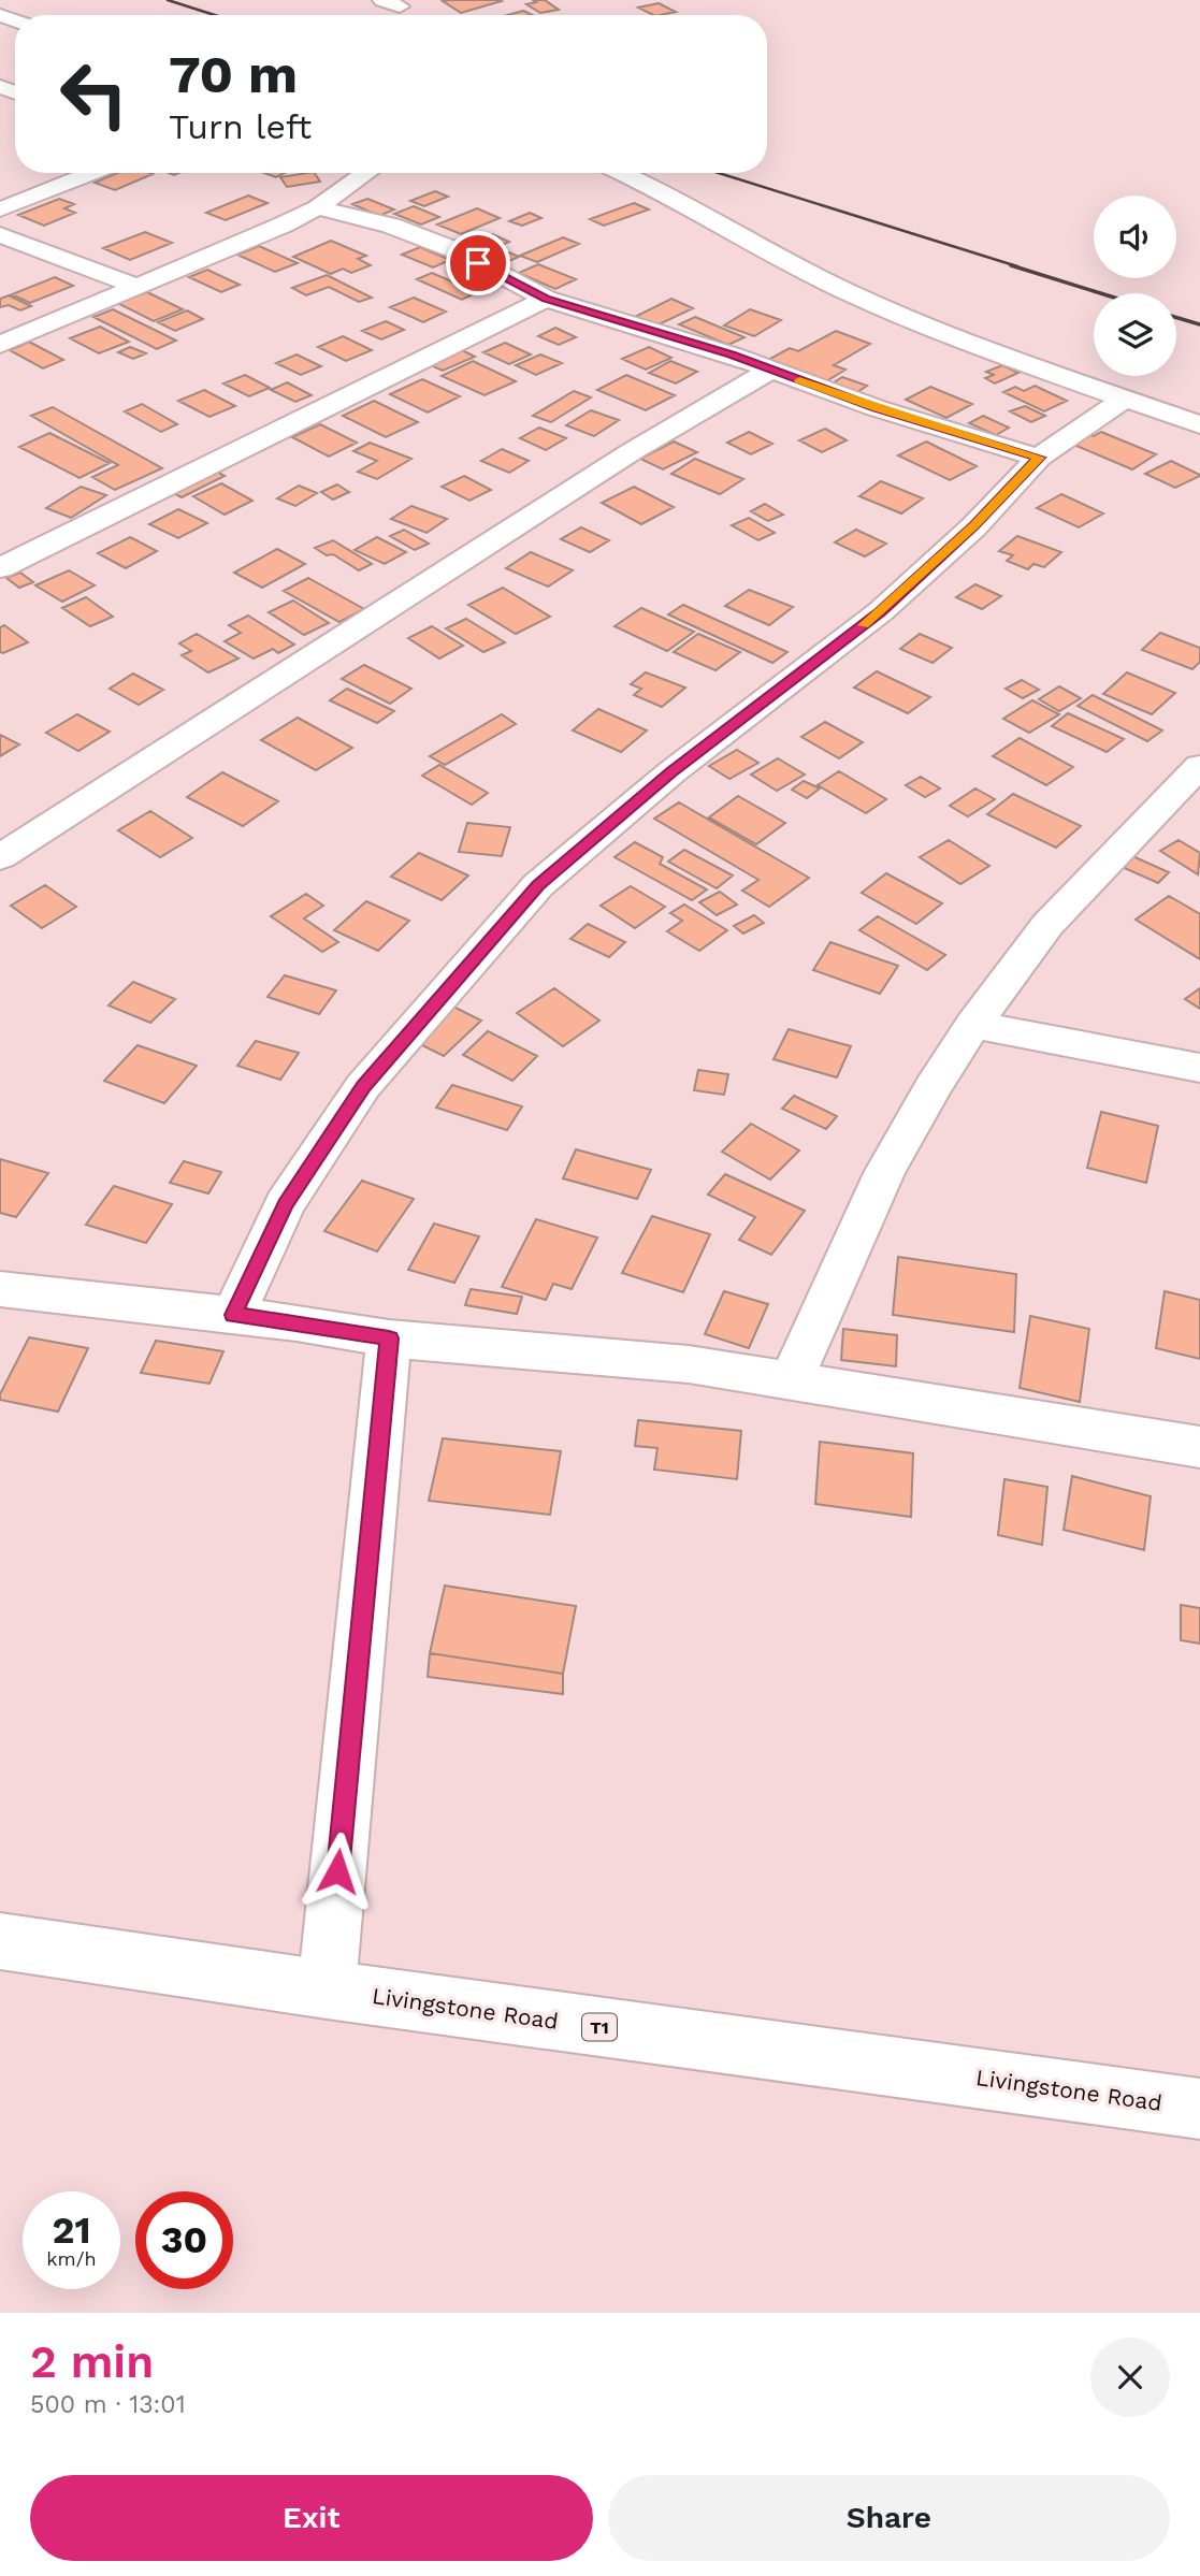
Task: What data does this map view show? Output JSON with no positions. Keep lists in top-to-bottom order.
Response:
{
  "streets": {
    "main road": ["Livingstone Road", "T1"]
  },
  "page": {
    "turn": ["70 m", "Turn left"],
    "speed": "21 km/h",
    "limit": "30",
    "heading": ["2 min", "500 m · 13:01"],
    "buttons": ["Exit", "Share"]
  }
}
